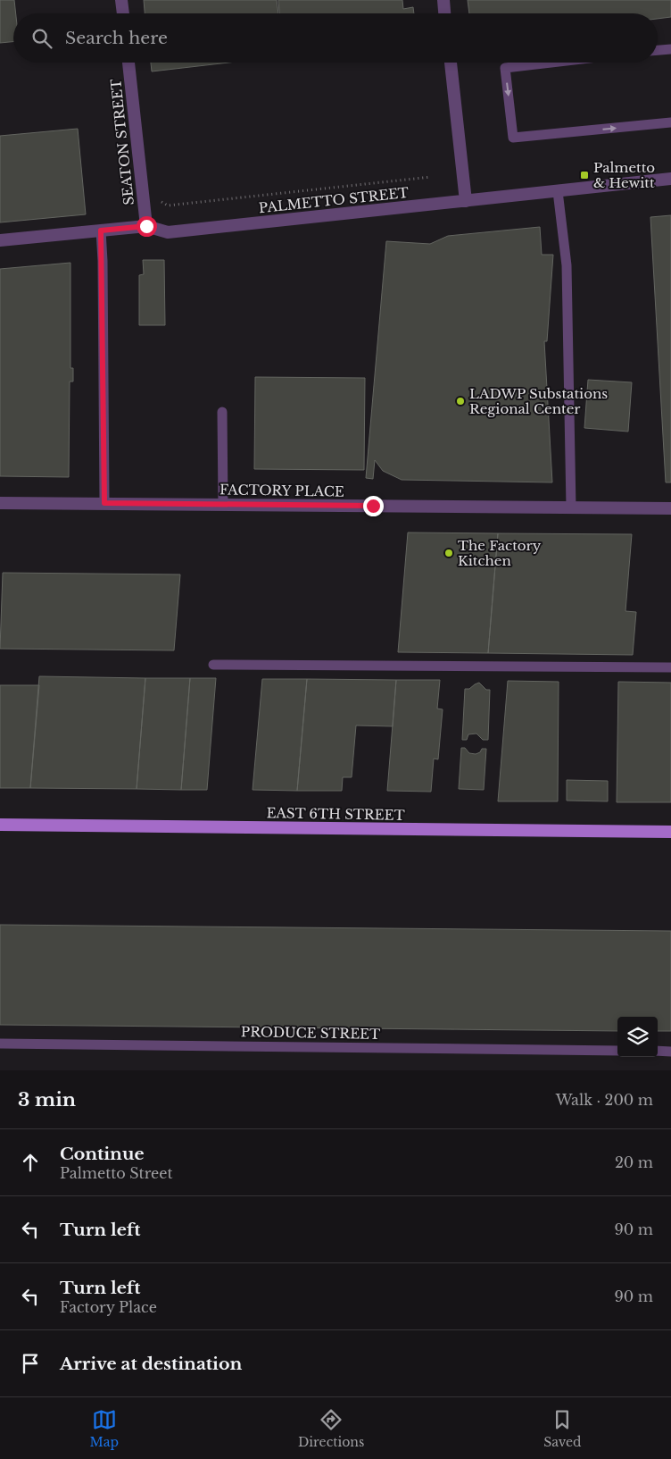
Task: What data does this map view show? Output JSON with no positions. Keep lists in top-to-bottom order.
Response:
{
  "streets": {
    "main road": ["EAST 6TH STREET"],
    "street": ["SEATON STREET", "PALMETTO STREET", "FACTORY PLACE"],
    "lane": ["PRODUCE STREET"]
  },
  "crossings": [
    ["SEATON STREET", "PALMETTO STREET"]
  ],
  "places": {
    "transit": ["Palmetto & Hewitt"],
    "other": ["LADWP Substations Regional Center", "The Factory Kitchen"]
  },
  "page": {
    "search": "Search here",
    "heading": ["3 min", "Walk · 200 m"],
    "list": [
      ["Continue", "Palmetto Street", "20 m"],
      ["Turn left", "90 m"],
      ["Turn left", "Factory Place", "90 m"],
      "Arrive at destination"
    ],
    "nav": ["Map", "Directions", "Saved"]
  }
}
